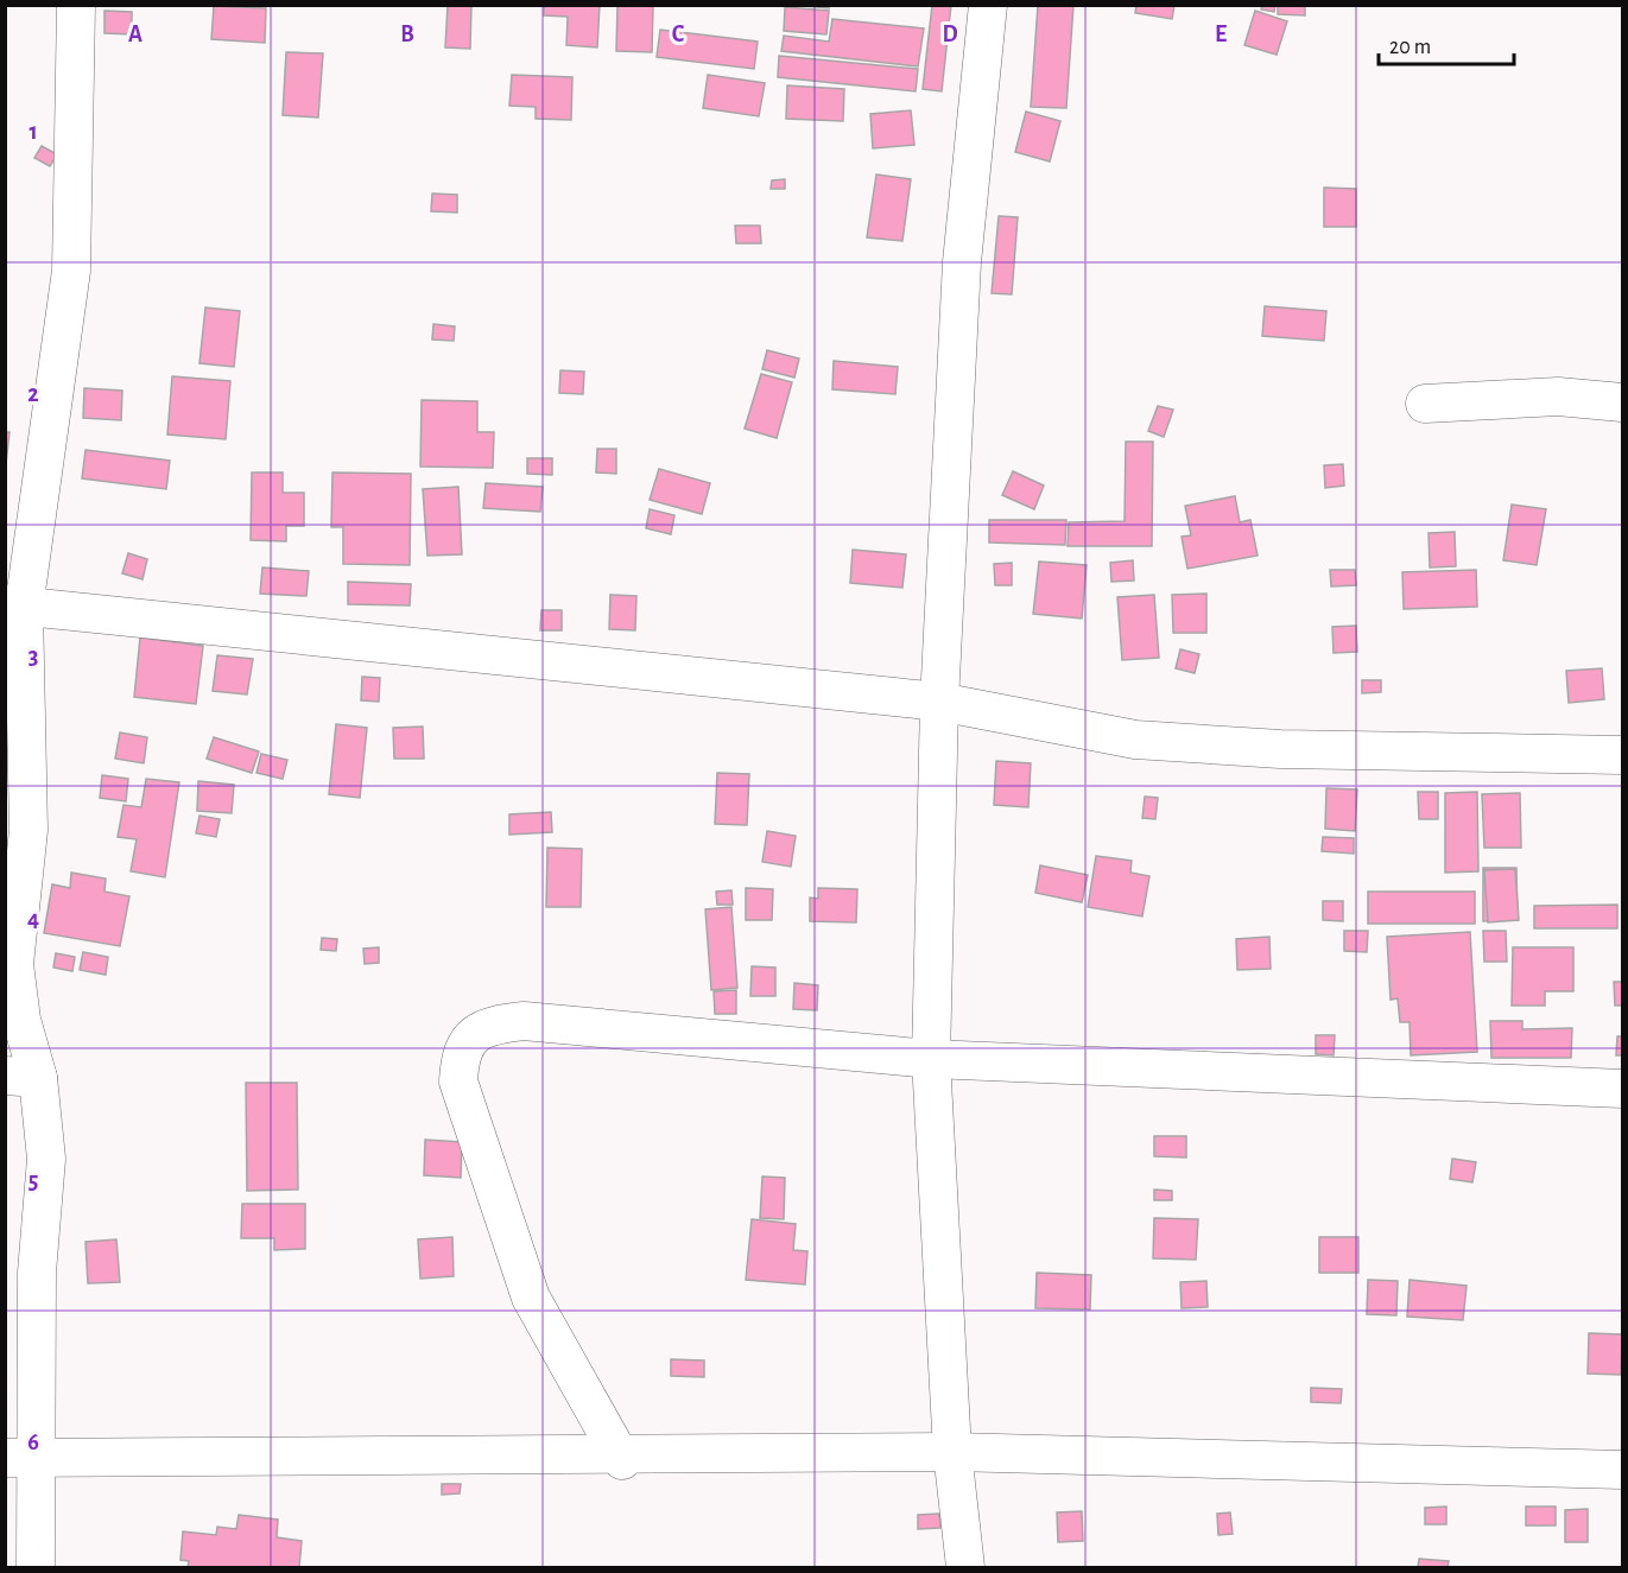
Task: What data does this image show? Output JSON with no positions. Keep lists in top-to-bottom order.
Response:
{
  "scale_bar": "20 m",
  "grid": {
    "columns": [
      "A",
      "B",
      "C",
      "D",
      "E"
    ],
    "rows": [
      "1",
      "2",
      "3",
      "4",
      "5",
      "6"
    ]
  }
}
